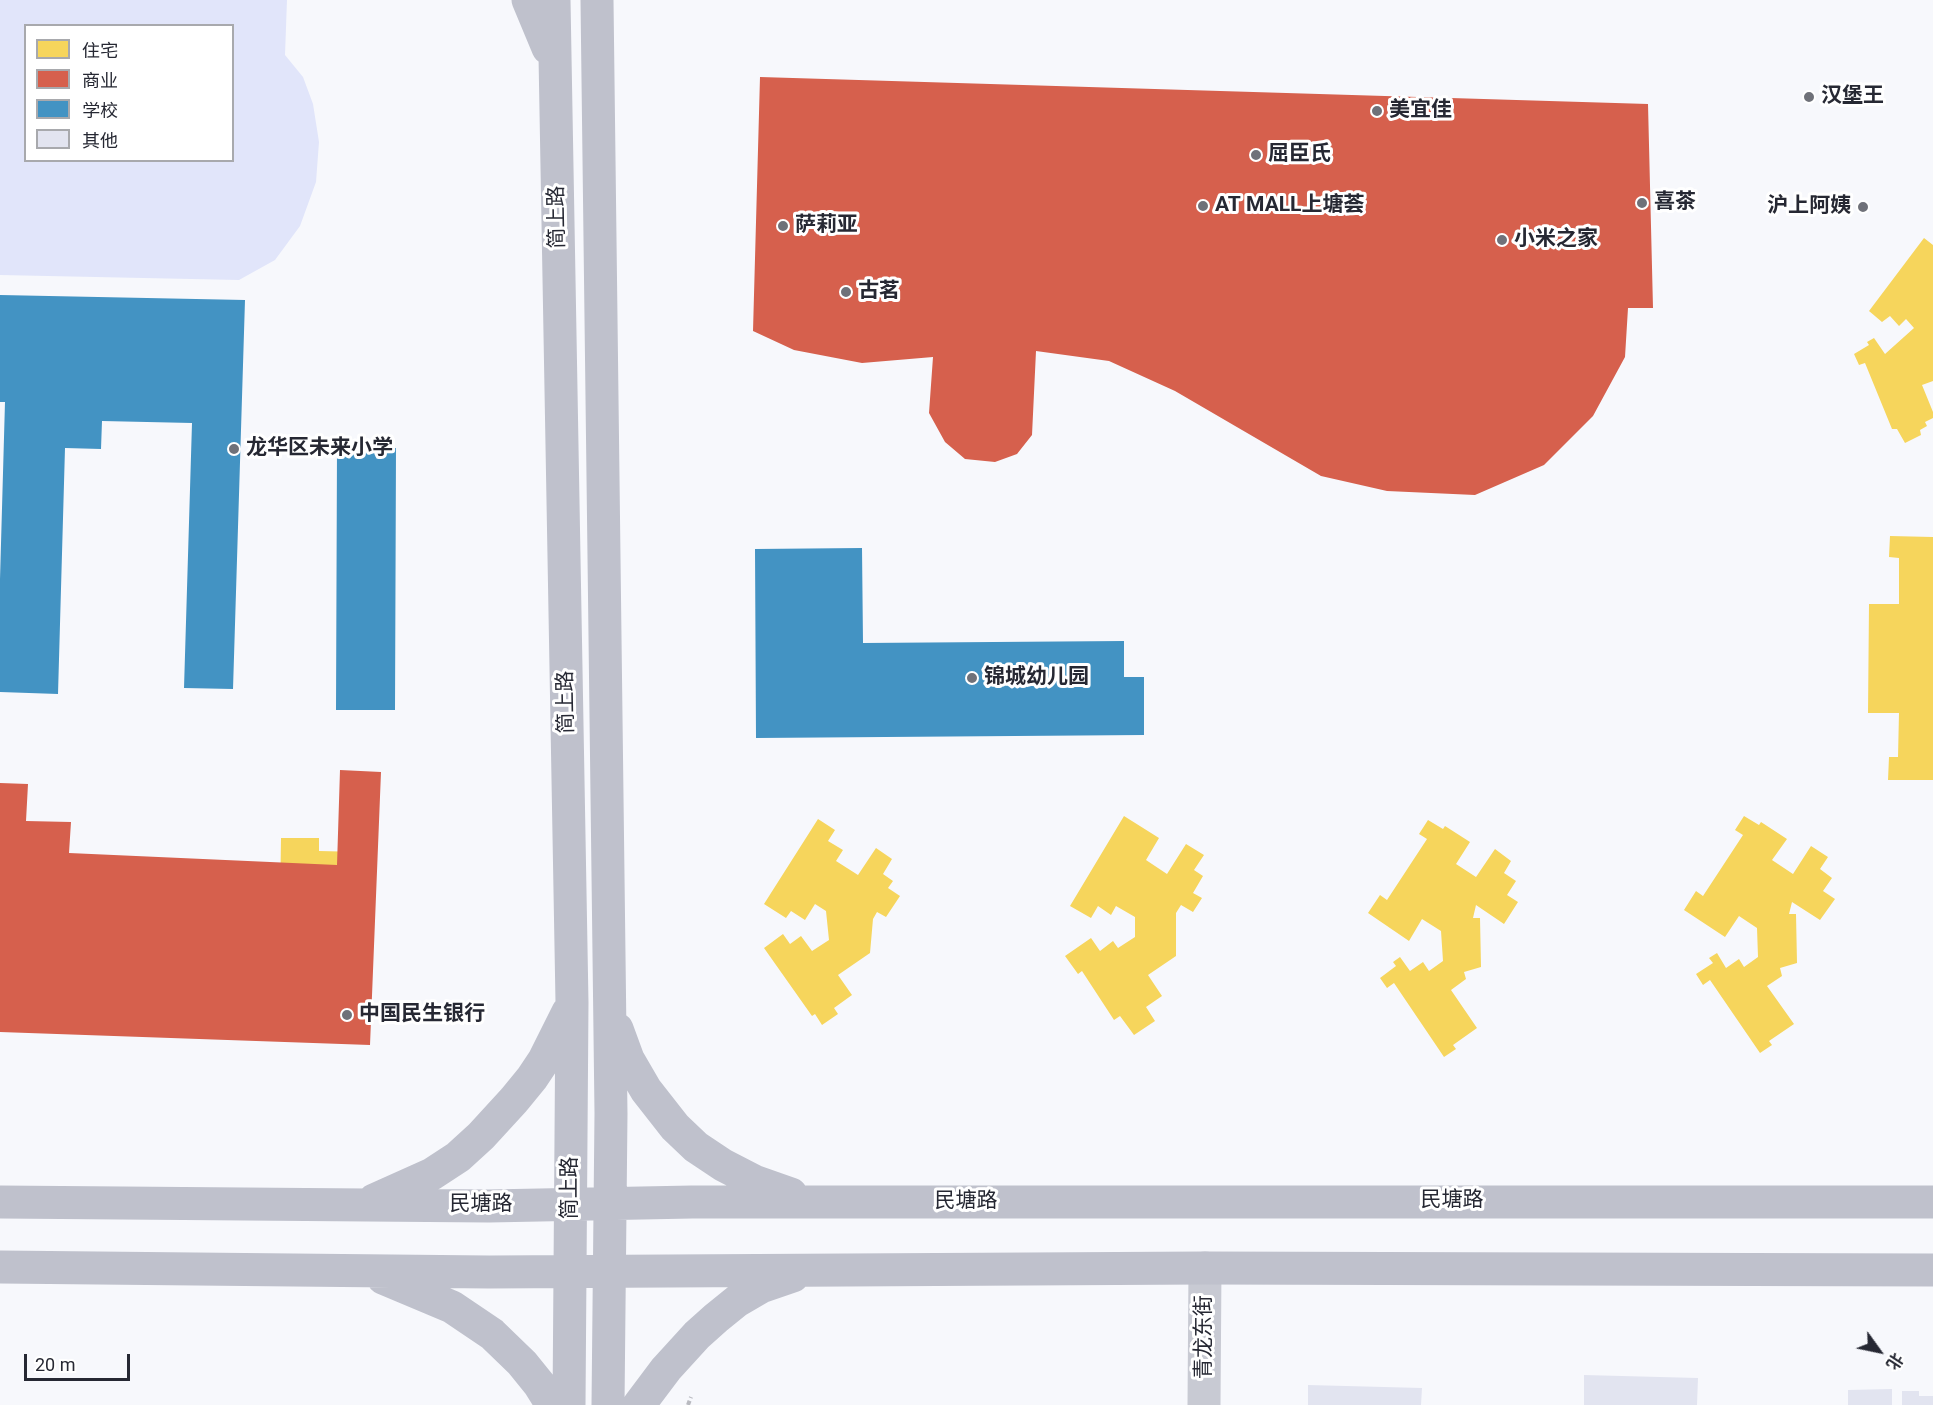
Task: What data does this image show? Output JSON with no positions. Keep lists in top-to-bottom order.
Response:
{
  "streets": {
    "main road": ["简上路", "民塘路"],
    "street": ["青龙东街"]
  },
  "crossings": [
    ["简上路", "民塘路"]
  ],
  "places": [
    "汉堡王",
    "美宜佳",
    "屈臣氏",
    "喜茶",
    "AT MALL上塘荟",
    "沪上阿姨",
    "萨莉亚",
    "小米之家",
    "古茗",
    "龙华区未来小学",
    "锦城幼儿园",
    "中国民生银行"
  ],
  "legend": [
    "住宅",
    "商业",
    "学校",
    "其他"
  ],
  "scale_bar": "20 m",
  "north": "bottom right"
}
